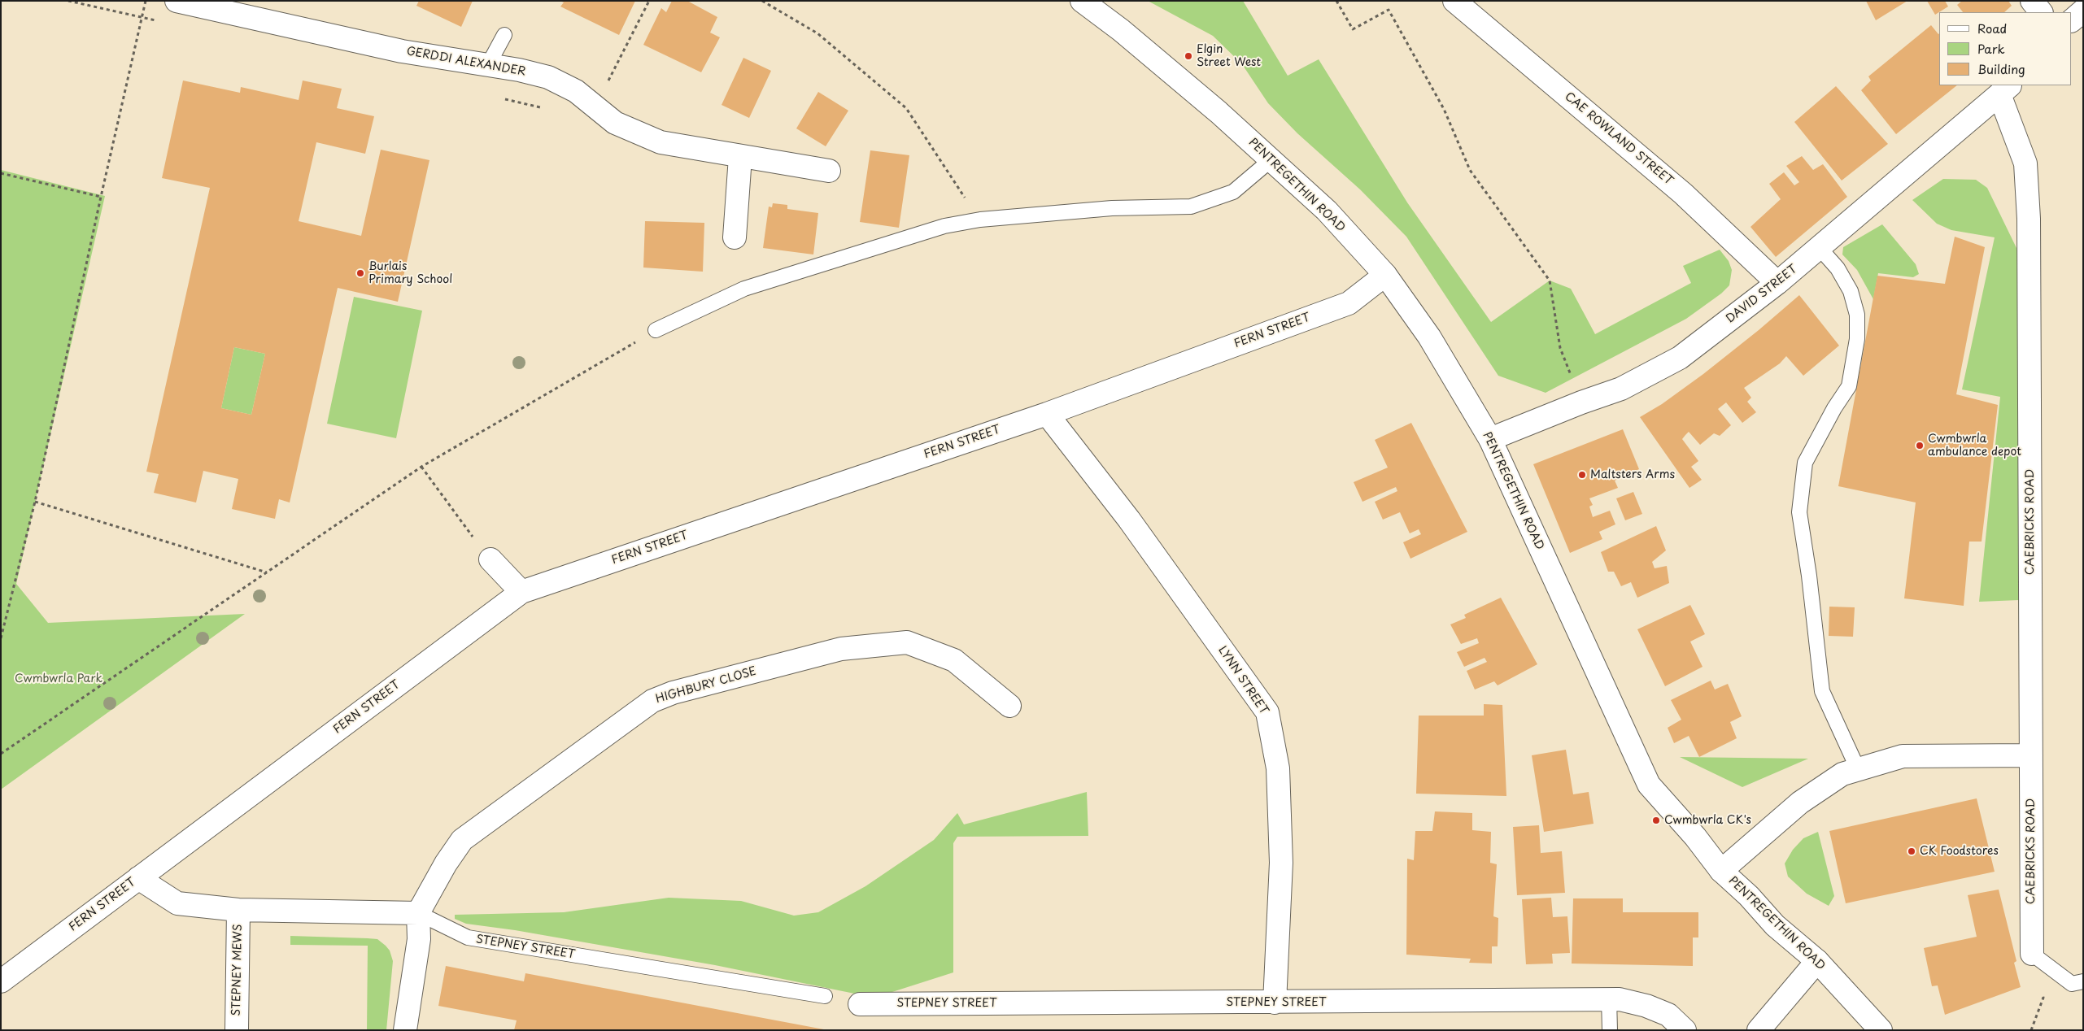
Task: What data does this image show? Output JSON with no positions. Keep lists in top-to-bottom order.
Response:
{
  "streets": {
    "street": [
      "GERDDI ALEXANDER",
      "CAE ROWLAND STREET",
      "PENTREGETHIN ROAD",
      "DAVID STREET",
      "FERN STREET",
      "CAEBRICKS ROAD",
      "LYNN STREET",
      "HIGHBURY CLOSE",
      "STEPNEY STREET",
      "STEPNEY MEWS"
    ]
  },
  "crossings": [
    ["CAE ROWLAND STREET", "DAVID STREET"],
    ["PENTREGETHIN ROAD", "DAVID STREET"],
    ["PENTREGETHIN ROAD", "FERN STREET"],
    ["DAVID STREET", "CAEBRICKS ROAD"],
    ["FERN STREET", "LYNN STREET"],
    ["FERN STREET", "STEPNEY STREET"],
    ["LYNN STREET", "STEPNEY STREET"],
    ["HIGHBURY CLOSE", "STEPNEY STREET"],
    ["STEPNEY STREET", "STEPNEY MEWS"]
  ],
  "parks": ["Cwmbwrla Park"],
  "places": [
    "Elgin Street West",
    "Burlais Primary School",
    "Cwmbwrla ambulance depot",
    "Maltsters Arms",
    "Cwmbwrla CK's",
    "CK Foodstores"
  ],
  "legend": ["Road", "Park", "Building"]
}
